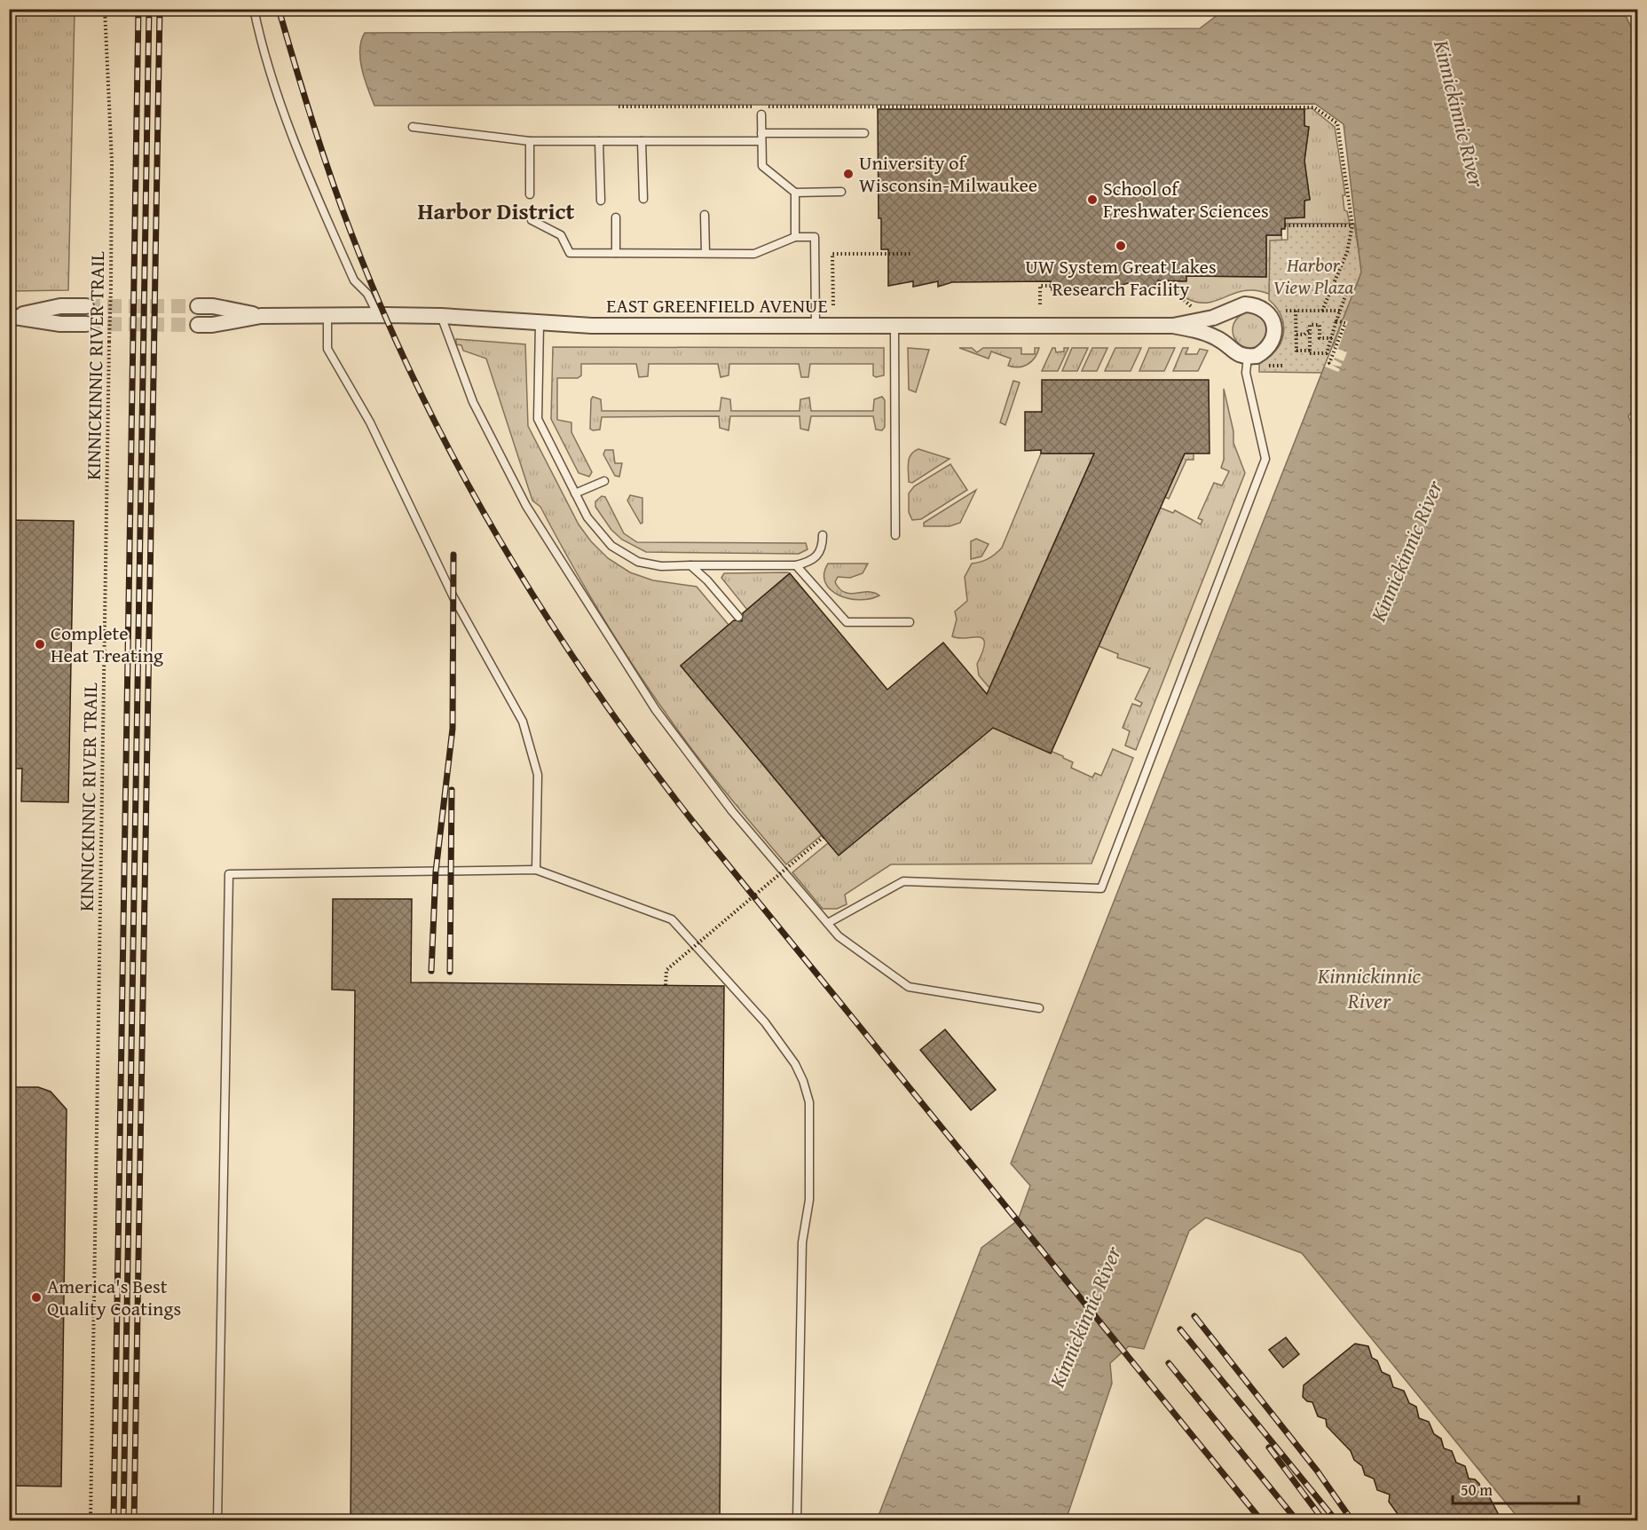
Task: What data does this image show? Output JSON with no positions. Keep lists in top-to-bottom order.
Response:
{
  "streets": {
    "street": ["EAST GREENFIELD AVENUE"],
    "path": ["KINNICKINNIC RIVER TRAIL"]
  },
  "districts": ["Harbor District"],
  "water": ["Kinnickinnic River"],
  "parks": ["Harbor View Plaza"],
  "places": [
    "University of Wisconsin-Milwaukee",
    "School of Freshwater Sciences",
    "UW System Great Lakes Research Facility",
    "Complete Heat Treating",
    "America's Best Quality Coatings"
  ],
  "scale_bar": "50 m"
}
